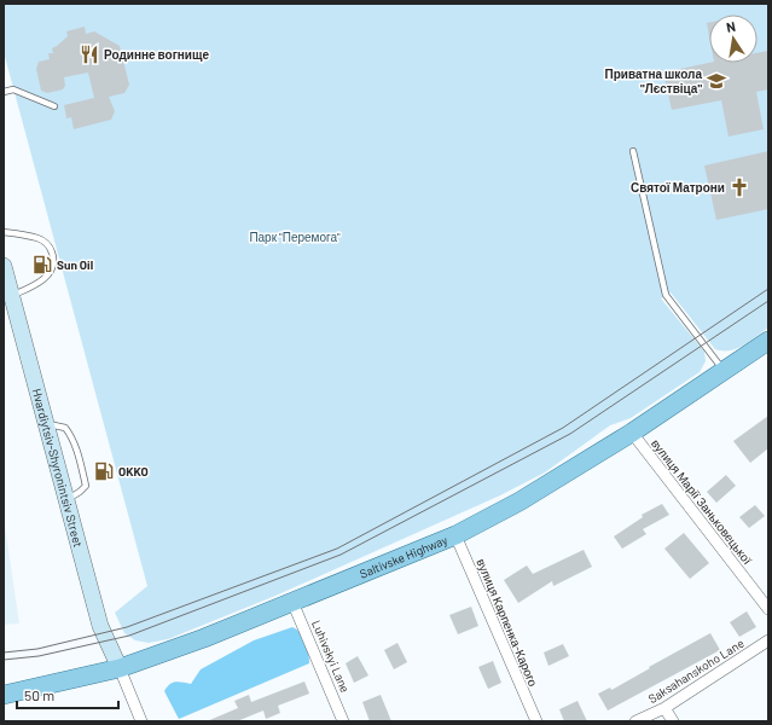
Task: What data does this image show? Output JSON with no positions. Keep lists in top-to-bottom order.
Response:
{
  "streets": {
    "main road": ["Hvardiytsiv-Shyronintsiv Street", "Saltivske Highway"],
    "street": [
      "вулиця Марії Заньковецької",
      "вулиця Карпенка-Карого",
      "Luhivskyi Lane",
      "Saksahanskoho Lane"
    ]
  },
  "crossings": [
    ["Hvardiytsiv-Shyronintsiv Street", "Saltivske Highway"],
    ["вулиця Марії Заньковецької", "Saltivske Highway"],
    ["Saltivske Highway", "вулиця Карпенка-Карого"],
    ["Saltivske Highway", "Luhivskyi Lane"]
  ],
  "parks": ["Парк \"Перемога\""],
  "places": {
    "restaurant": ["Родинне вогнище"],
    "school or university": ["Приватна школа \"Лєствіца\""],
    "church": ["Святої Матрони"],
    "fuel station": ["Sun Oil", "OKKO"]
  },
  "scale_bar": "50 m",
  "north": "top"
}
